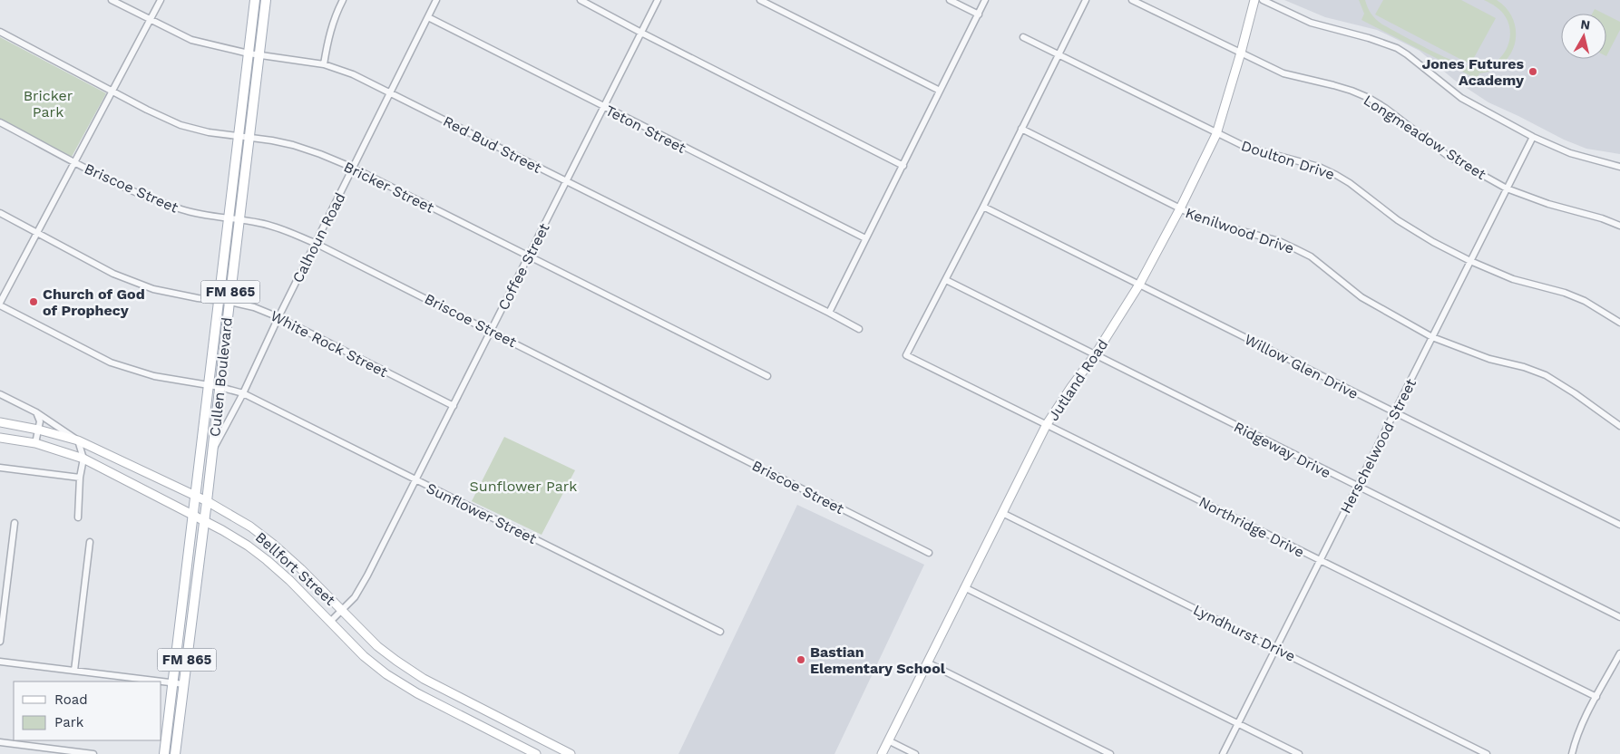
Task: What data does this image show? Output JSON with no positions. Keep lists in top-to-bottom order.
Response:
{
  "streets": {
    "main road": [
      "FM 865",
      "Cullen Boulevard",
      "Jutland Road",
      "Bellfort Street"
    ],
    "street": [
      "Teton Street",
      "Longmeadow Street",
      "Red Bud Street",
      "Doulton Drive",
      "Bricker Street",
      "Briscoe Street",
      "Kenilwood Drive",
      "Calhoun Road",
      "Coffee Street",
      "White Rock Street",
      "Willow Glen Drive",
      "Herschelwood Street",
      "Ridgeway Drive",
      "Sunflower Street",
      "Northridge Drive",
      "Lyndhurst Drive"
    ]
  },
  "crossings": [
    ["Teton Street", "Calhoun Road"],
    ["Teton Street", "Coffee Street"],
    ["Longmeadow Street", "Jutland Road"],
    ["Longmeadow Street", "Herschelwood Street"],
    ["Red Bud Street", "Calhoun Road"],
    ["Red Bud Street", "Coffee Street"],
    ["Red Bud Street", "Cullen Boulevard"],
    ["Doulton Drive", "Jutland Road"],
    ["Doulton Drive", "Herschelwood Street"],
    ["Bricker Street", "Calhoun Road"],
    ["Bricker Street", "Coffee Street"],
    ["Bricker Street", "Cullen Boulevard"],
    ["Briscoe Street", "Calhoun Road"],
    ["Briscoe Street", "Coffee Street"],
    ["Briscoe Street", "Cullen Boulevard"],
    ["Kenilwood Drive", "Jutland Road"],
    ["Kenilwood Drive", "Herschelwood Street"],
    ["Calhoun Road", "White Rock Street"],
    ["Calhoun Road", "Cullen Boulevard"],
    ["Calhoun Road", "Sunflower Street"],
    ["Coffee Street", "White Rock Street"],
    ["Coffee Street", "Sunflower Street"],
    ["Coffee Street", "Bellfort Street"],
    ["White Rock Street", "Cullen Boulevard"],
    ["Willow Glen Drive", "Jutland Road"],
    ["Willow Glen Drive", "Herschelwood Street"],
    ["Cullen Boulevard", "Sunflower Street"],
    ["Cullen Boulevard", "Bellfort Street"],
    ["Jutland Road", "Ridgeway Drive"],
    ["Jutland Road", "Northridge Drive"],
    ["Jutland Road", "Lyndhurst Drive"],
    ["Herschelwood Street", "Ridgeway Drive"],
    ["Herschelwood Street", "Northridge Drive"],
    ["Herschelwood Street", "Lyndhurst Drive"],
    ["Ridgeway Drive", "Northridge Drive"]
  ],
  "parks": ["Bricker Park", "Sunflower Park"],
  "places": ["Jones Futures Academy", "Church of God of Prophecy", "Bastian Elementary School"],
  "legend": ["Road", "Park"],
  "north": "top"
}
